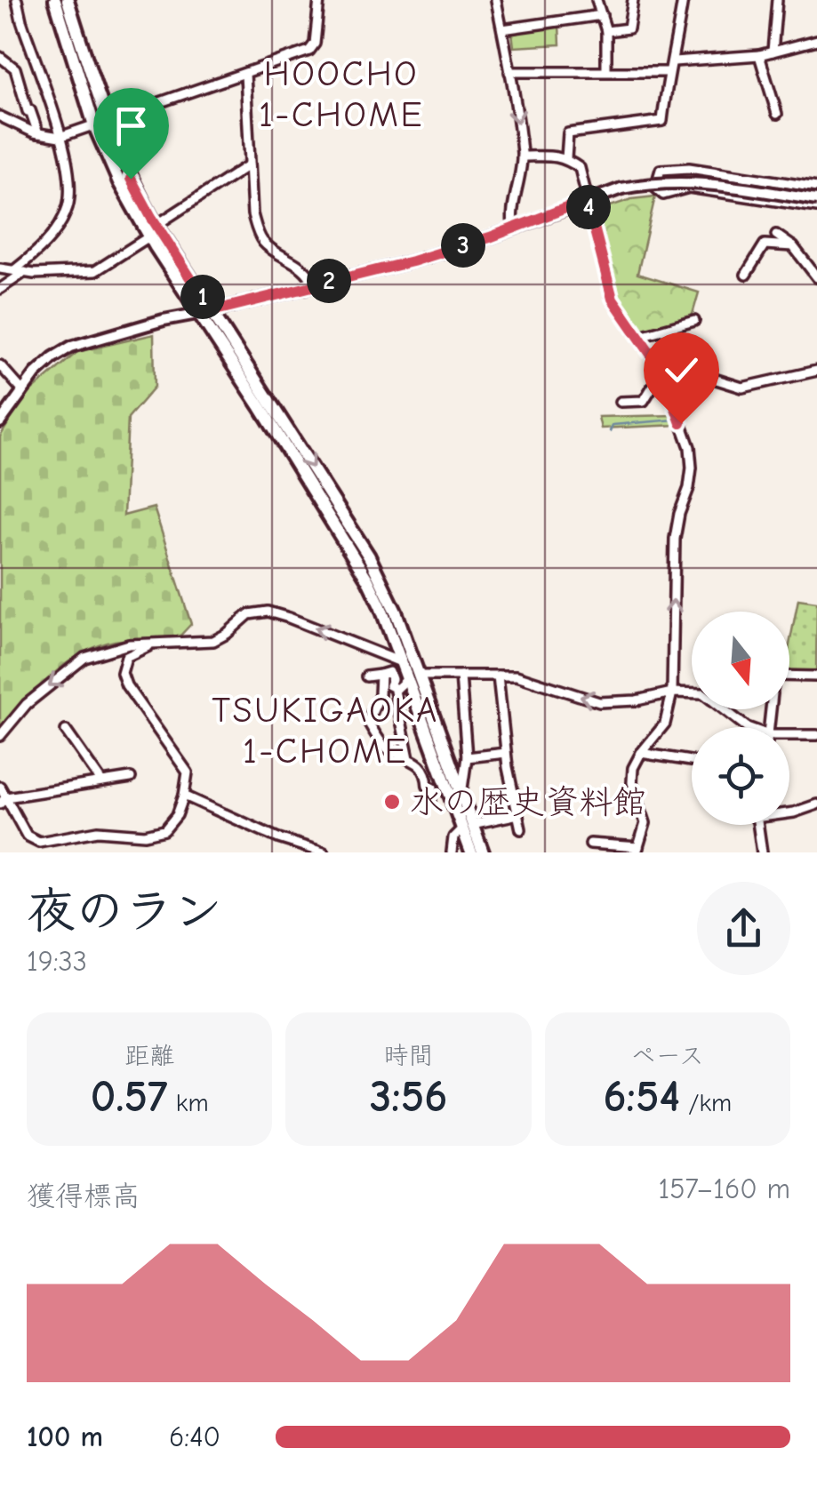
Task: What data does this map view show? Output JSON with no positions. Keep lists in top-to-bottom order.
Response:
{
  "districts": ["HOOCHO 1-CHOME", "TSUKIGAOKA 1-CHOME"],
  "places": ["水の歴史資料館"],
  "north": "bottom",
  "page": {
    "pins": [
      "4",
      "3",
      "2",
      "1"
    ],
    "heading": ["夜のラン", "19:33"],
    "stats": [
      ["距離", "0.57 km"],
      ["時間", "3:56"],
      ["ペース", "6:54 /km"]
    ],
    "chart": ["獲得標高", "157–160 m"],
    "list": [
      {
        "name": "100 m",
        "note": "6:40"
      }
    ]
  }
}
